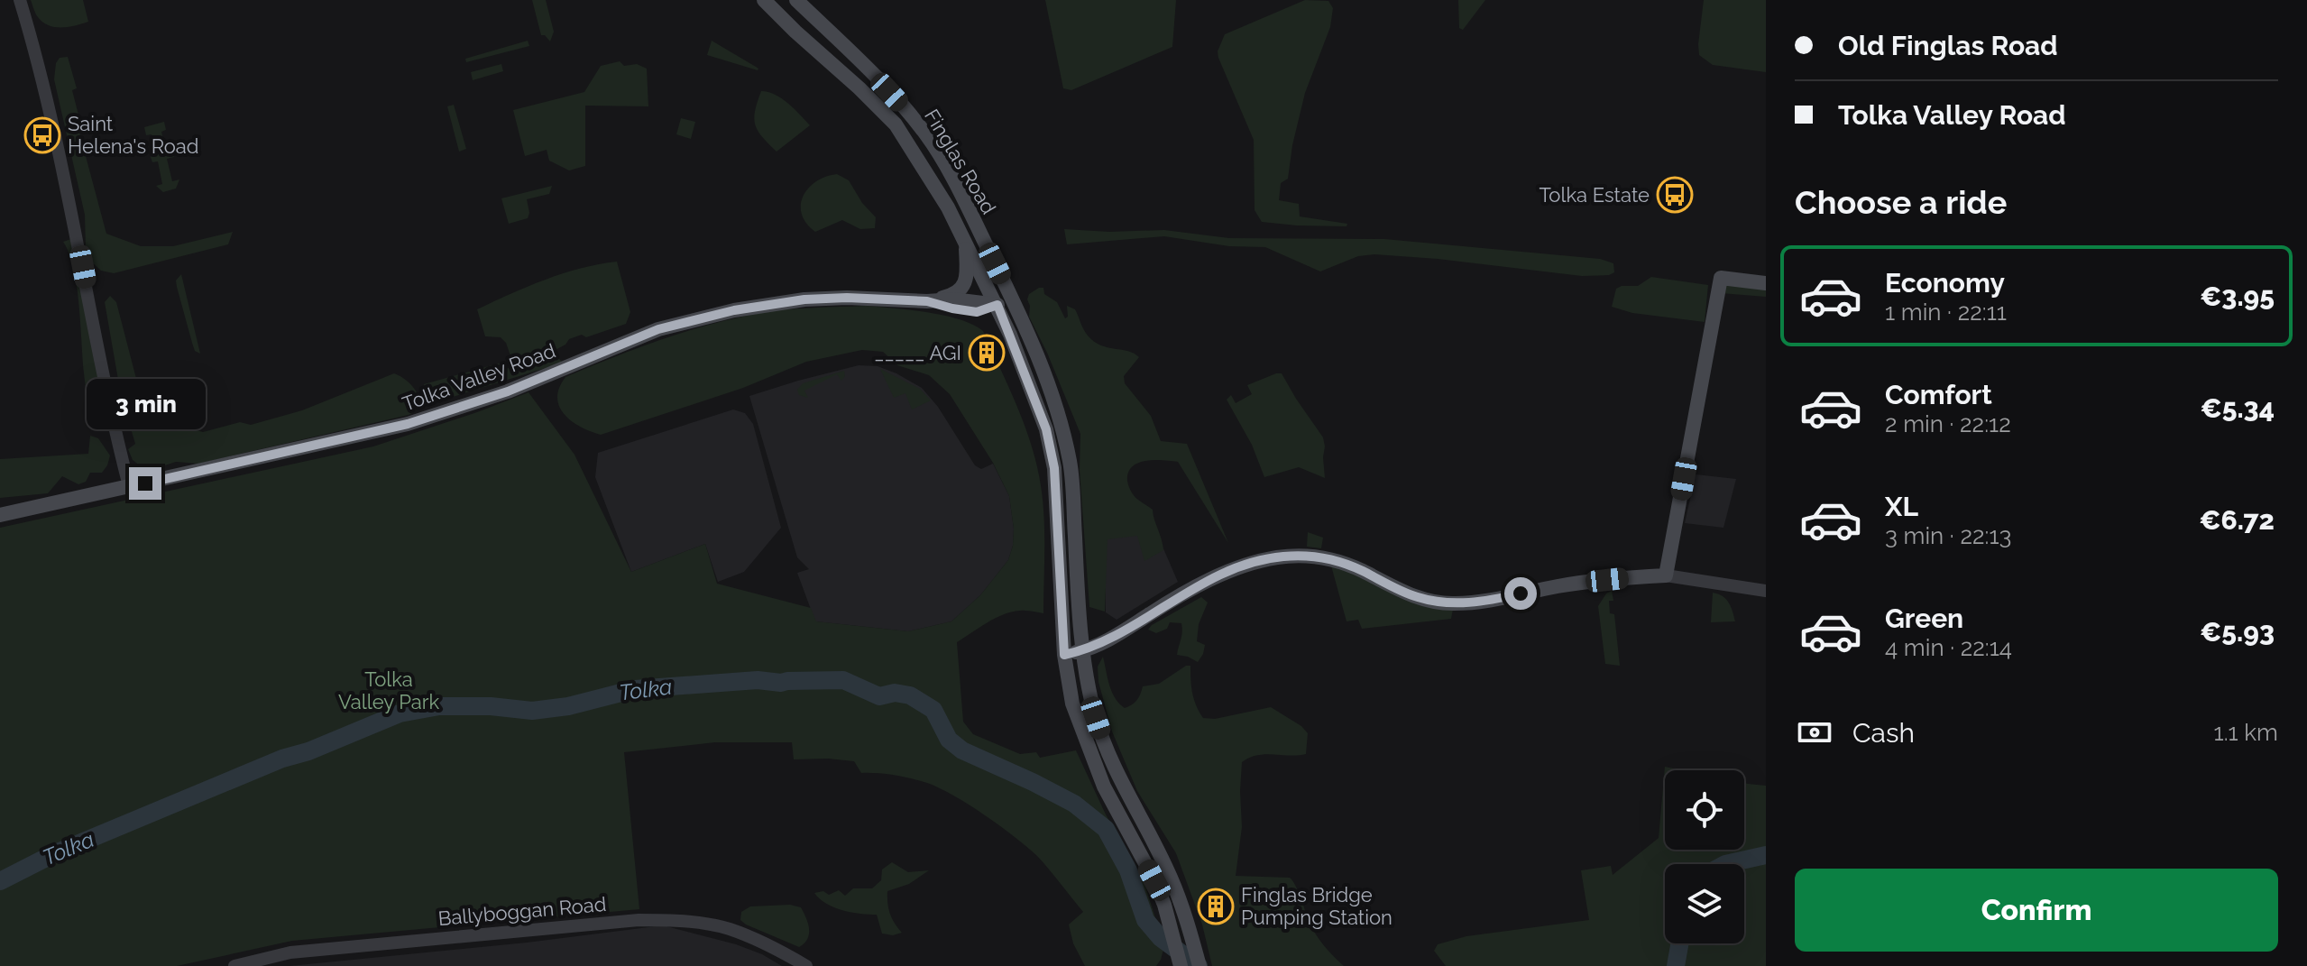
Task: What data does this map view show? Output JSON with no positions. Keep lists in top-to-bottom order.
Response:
{
  "streets": {
    "main road": ["Finglas Road", "Tolka Valley Road"],
    "street": ["Ballyboggan Road"]
  },
  "crossings": [
    ["Finglas Road", "Tolka Valley Road"]
  ],
  "water": ["Tolka"],
  "parks": ["Tolka Valley Park"],
  "places": {
    "bus stop": ["Saint Helena's Road", "Tolka Estate"],
    "building": ["_____ AGI", "Finglas Bridge Pumping Station"]
  },
  "page": {
    "banner": ["Old Finglas Road", "Tolka Valley Road"],
    "heading": "Choose a ride",
    "list": [
      {
        "name": "Economy",
        "note": "1 min · 22:11",
        "value": "€3.95"
      },
      {
        "name": "Comfort",
        "note": "2 min · 22:12",
        "value": "€5.34"
      },
      {
        "name": "XL",
        "note": "3 min · 22:13",
        "value": "€6.72"
      },
      {
        "name": "Green",
        "note": "4 min · 22:14",
        "value": "€5.93"
      }
    ],
    "bubble": "3 min",
    "pay": ["Cash", "1.1 km"],
    "buttons": "Confirm"
  }
}
